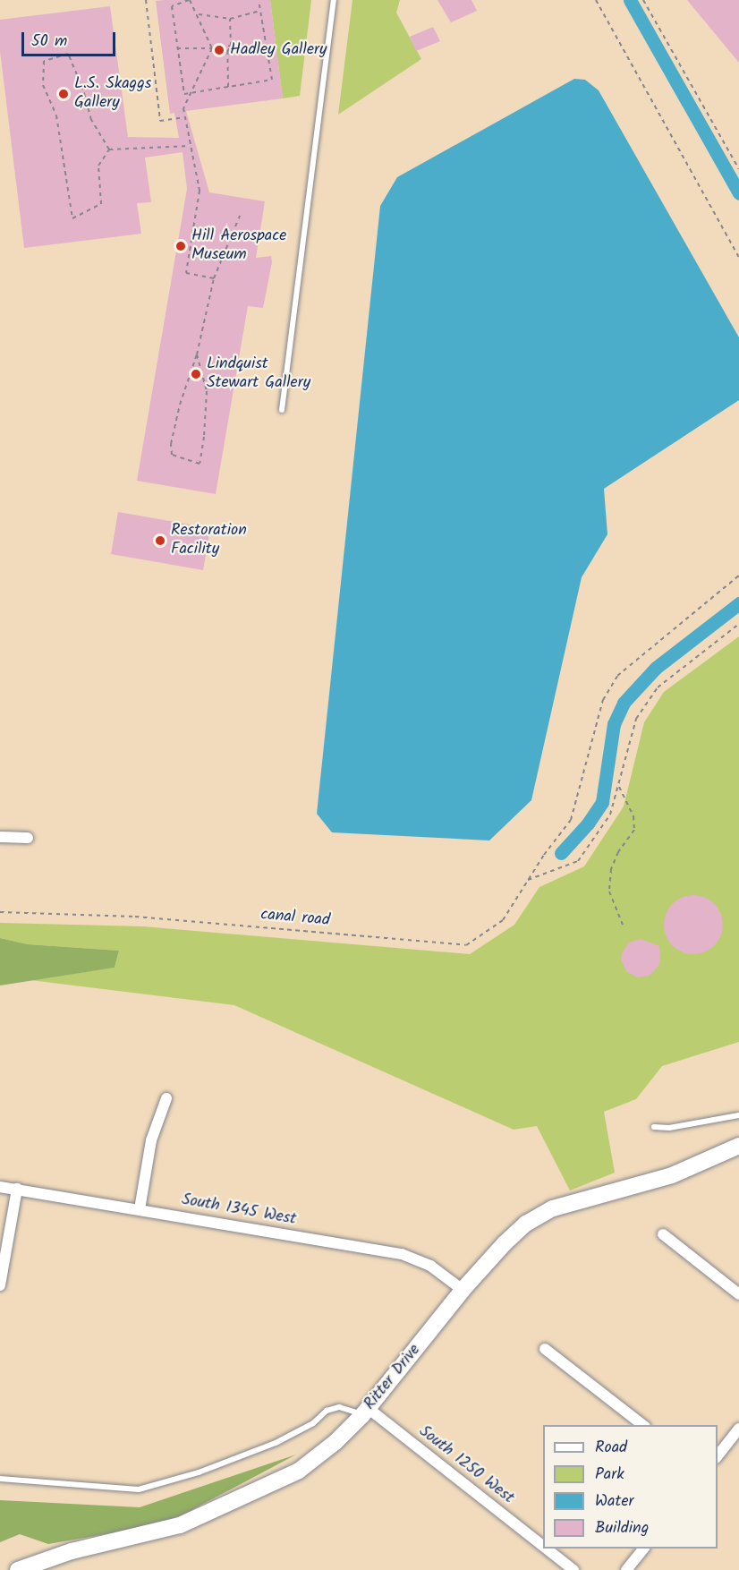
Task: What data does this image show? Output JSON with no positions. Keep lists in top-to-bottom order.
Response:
{
  "streets": {
    "street": ["South 1345 West", "Ritter Drive", "South 1250 West"],
    "path": ["canal road"]
  },
  "crossings": [
    ["South 1345 West", "Ritter Drive"],
    ["Ritter Drive", "South 1250 West"]
  ],
  "places": [
    "Hadley Gallery",
    "L.S. Skaggs Gallery",
    "Hill Aerospace Museum",
    "Lindquist Stewart Gallery",
    "Restoration Facility"
  ],
  "legend": [
    "Road",
    "Park",
    "Water",
    "Building"
  ],
  "scale_bar": "50 m"
}
